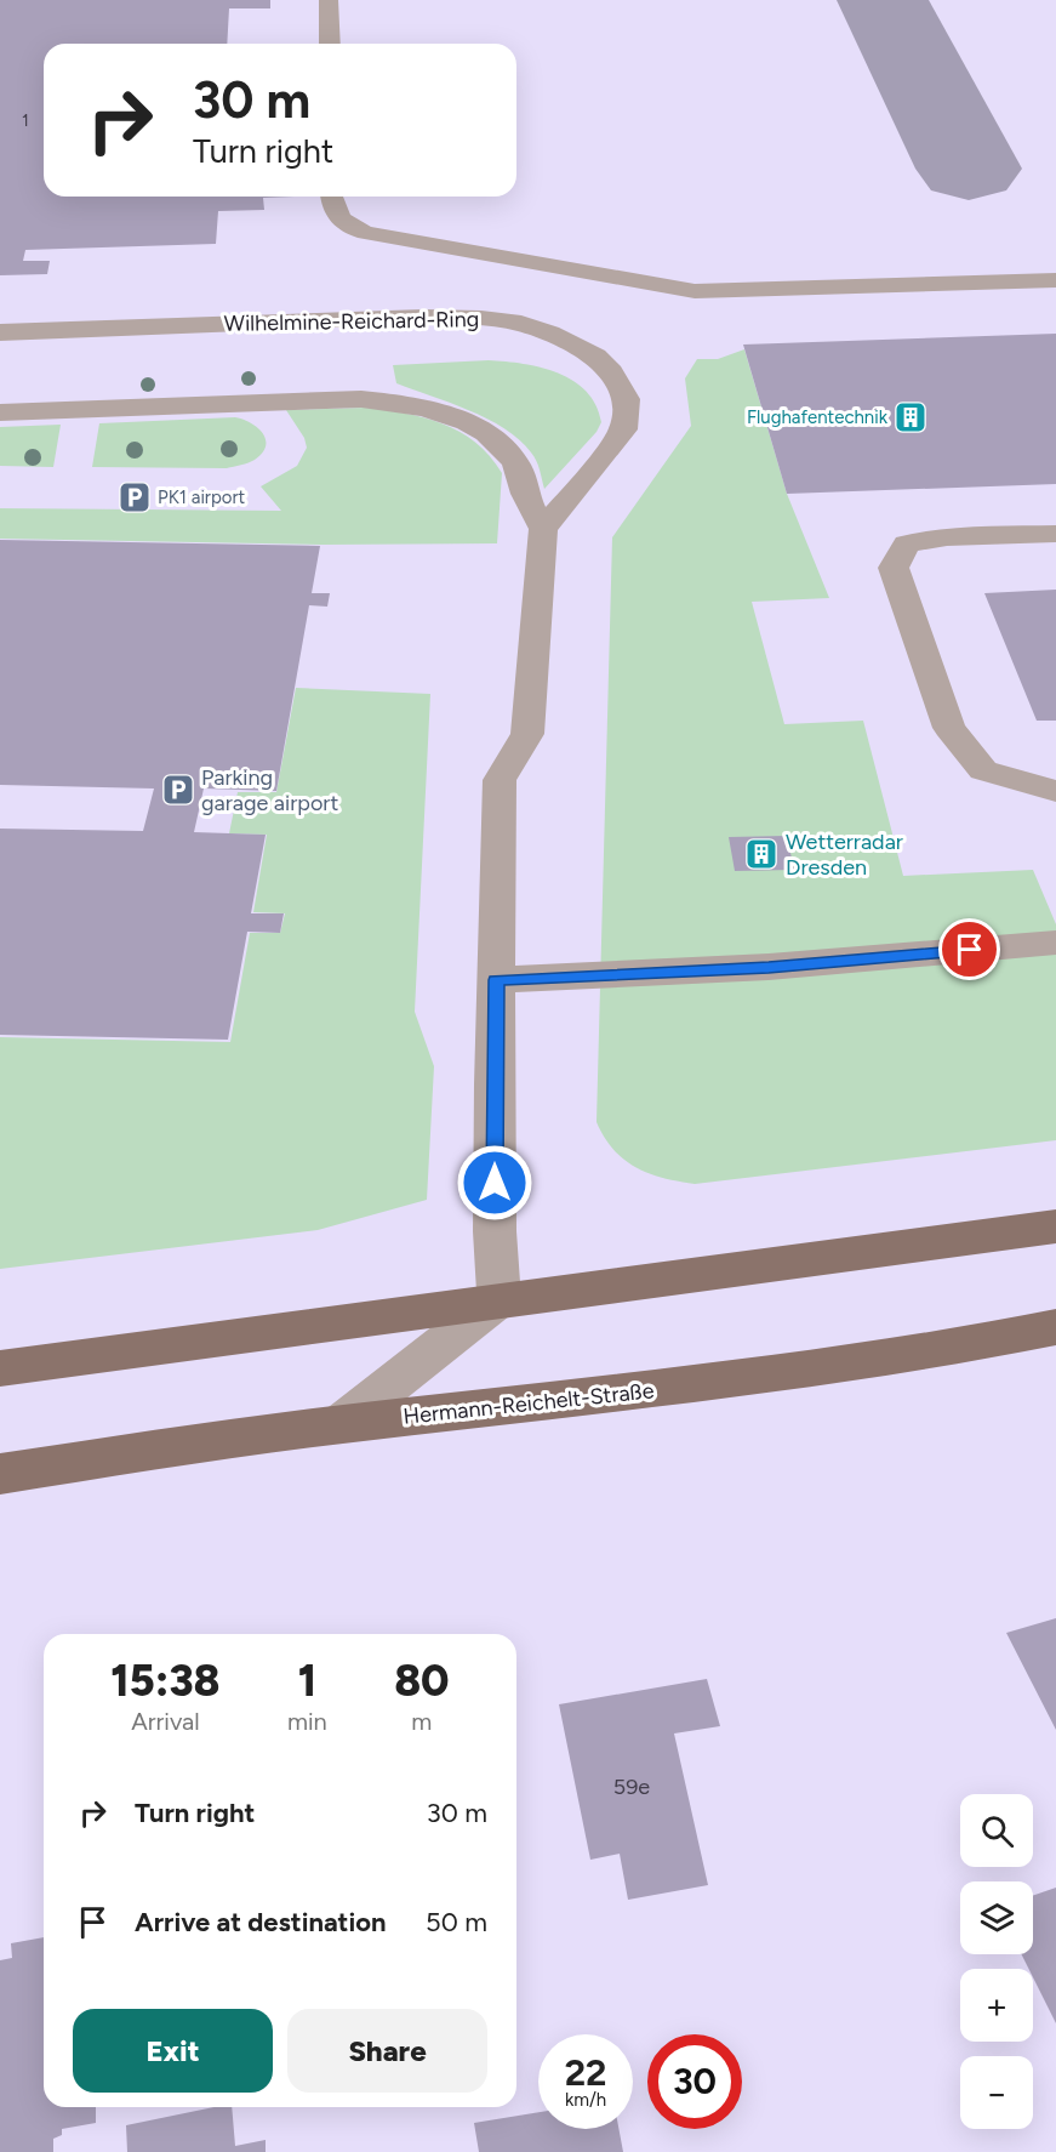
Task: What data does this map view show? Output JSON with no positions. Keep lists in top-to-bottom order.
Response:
{
  "streets": {
    "main road": ["Hermann-Reichelt-Straße"],
    "street": ["Wilhelmine-Reichard-Ring"]
  },
  "places": {
    "building": ["Flughafentechnik", "Wetterradar Dresden"],
    "parking": ["PK1 airport", "Parking garage airport"]
  },
  "house_numbers": ["1", "59e"],
  "page": {
    "turn": ["30 m", "Turn right"],
    "eta": [
      "15:38",
      "Arrival",
      "1",
      "min",
      "80",
      "m"
    ],
    "list": [
      {
        "name": "Turn right",
        "value": "30 m"
      },
      {
        "name": "Arrive at destination",
        "value": "50 m"
      }
    ],
    "map_buttons": ["+", "−"],
    "buttons": ["Exit", "Share"],
    "speed": "22 km/h",
    "limit": "30"
  }
}
